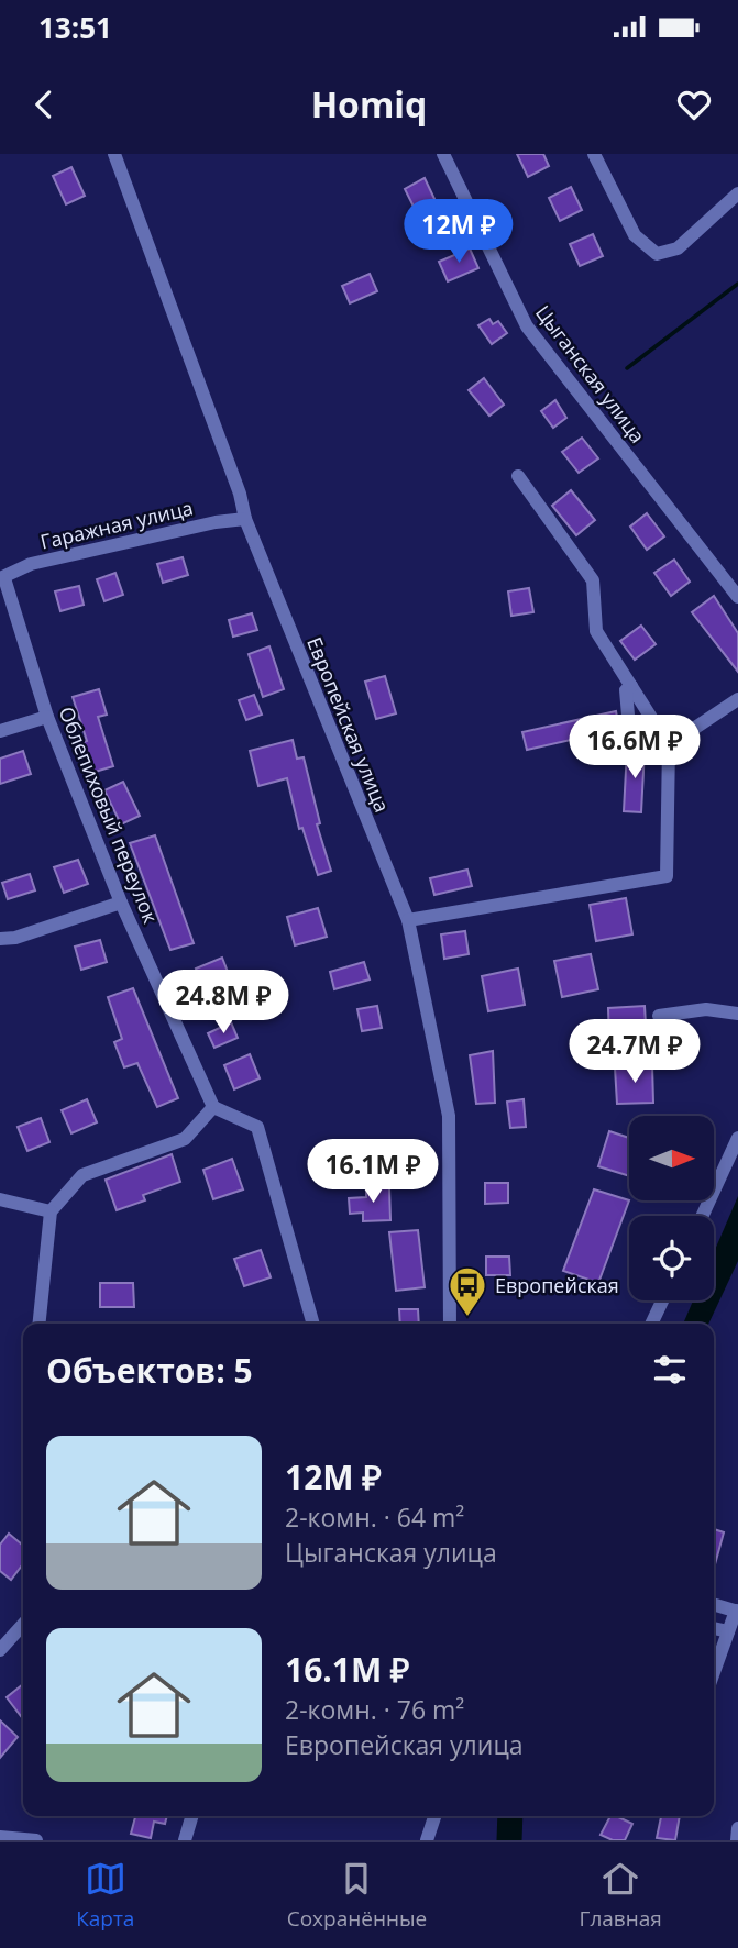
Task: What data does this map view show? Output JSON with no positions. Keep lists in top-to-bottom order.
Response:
{
  "streets": {
    "street": [
      "Цыганская улица",
      "Гаражная улица",
      "Европейская улица",
      "Облепиховый переулок"
    ]
  },
  "crossings": [
    ["Гаражная улица", "Европейская улица"],
    ["Гаражная улица", "Облепиховый переулок"]
  ],
  "places": {
    "bus stop": ["Европейская"]
  },
  "north": "right",
  "page": {
    "status": "13:51",
    "header": "Homiq",
    "price": [
      "12M ₽",
      "16.6M ₽",
      "24.8M ₽",
      "24.7M ₽",
      "16.1M ₽"
    ],
    "heading": "Объектов: 5",
    "list": [
      {
        "name": "12M ₽",
        "note": "2-комн. · 64 m² · Цыганская улица"
      },
      {
        "name": "16.1M ₽",
        "note": "2-комн. · 76 m² · Европейская улица"
      }
    ],
    "tabs": ["Карта", "Сохранённые", "Главная"]
  }
}
